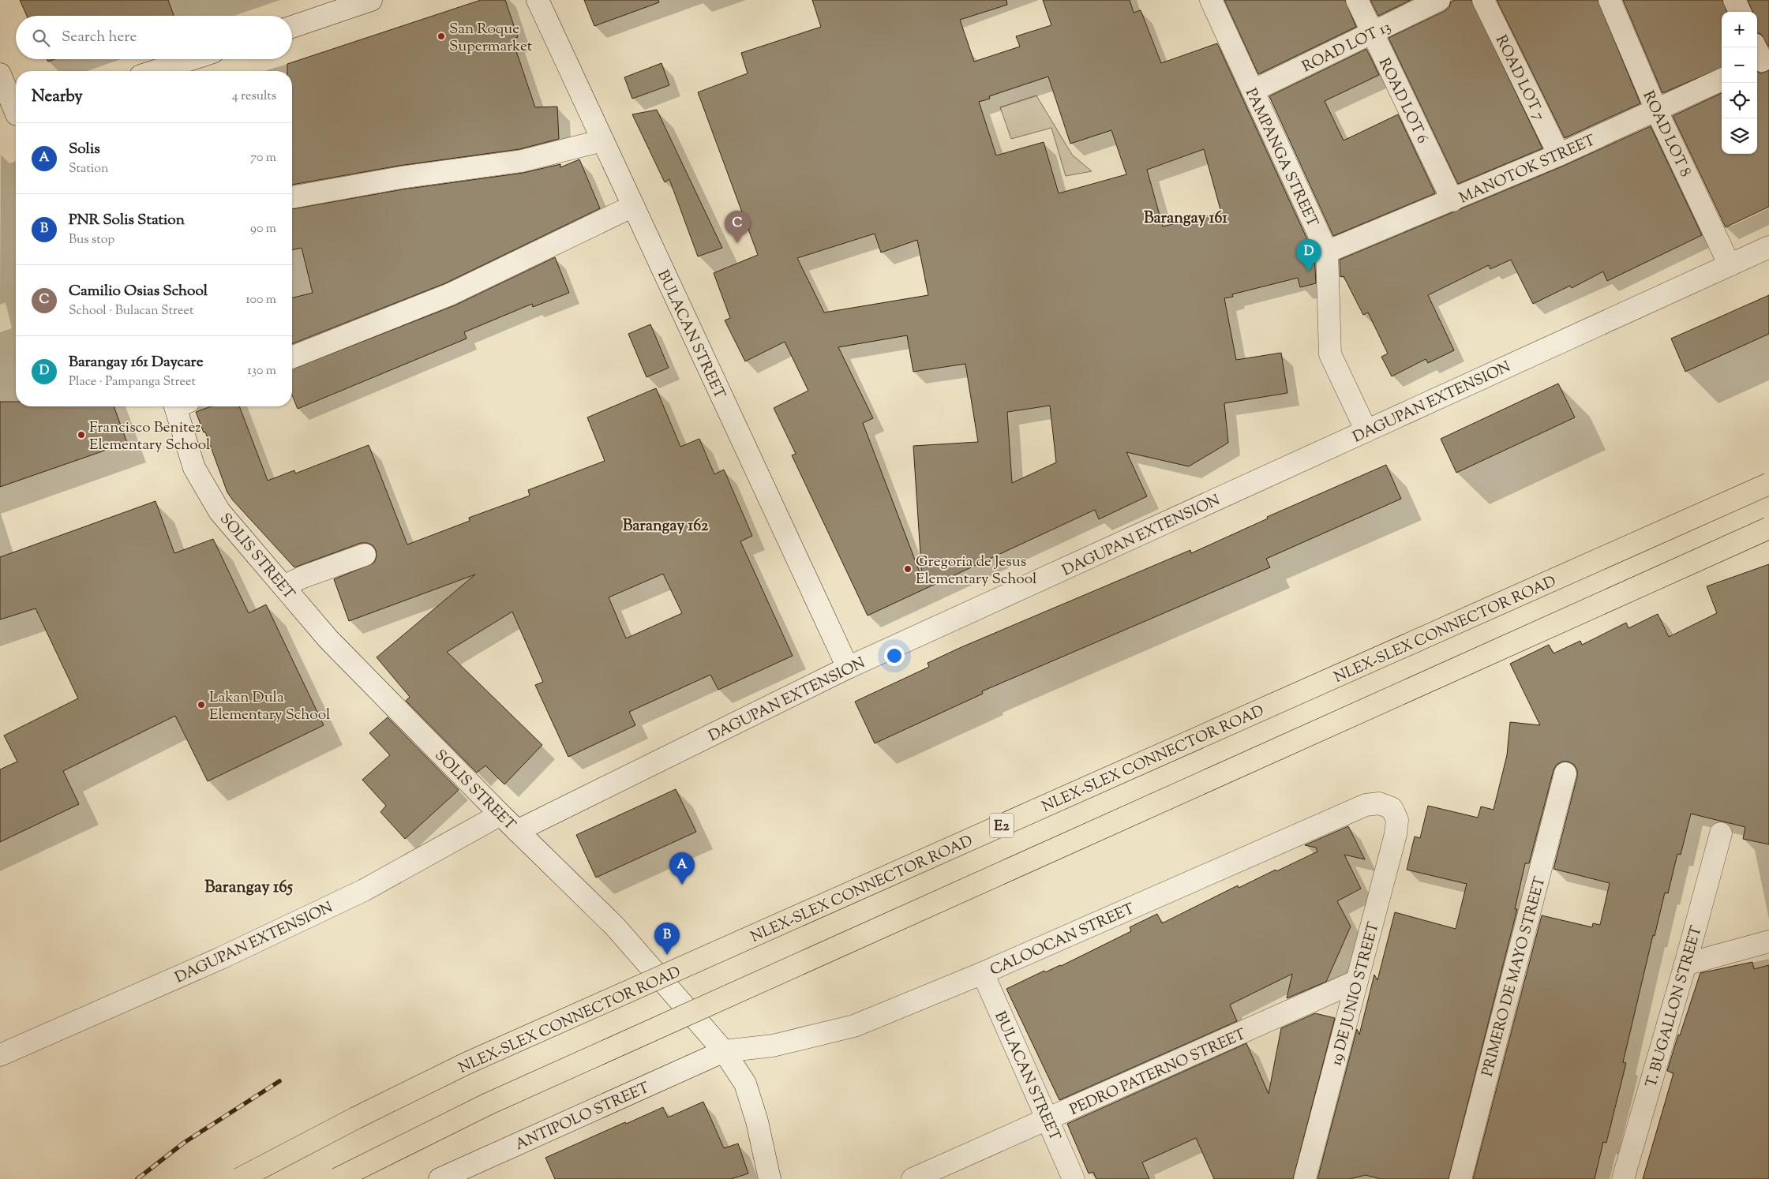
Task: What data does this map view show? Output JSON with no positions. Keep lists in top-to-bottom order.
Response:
{
  "streets": {
    "highway": ["NLEX-SLEX CONNECTOR ROAD", "E2"],
    "street": [
      "ROAD LOT 13",
      "ROAD LOT 7",
      "ROAD LOT 6",
      "ROAD LOT 8",
      "PAMPANGA STREET",
      "MANOTOK STREET",
      "BULACAN STREET",
      "DAGUPAN EXTENSION",
      "SOLIS STREET",
      "CALOOCAN STREET",
      "PRIMERO DE MAYO STREET",
      "19 DE JUNIO STREET",
      "T. BUGALLON STREET",
      "PEDRO PATERNO STREET",
      "ANTIPOLO STREET"
    ]
  },
  "crossings": [
    ["ROAD LOT 13", "ROAD LOT 6"],
    ["ROAD LOT 13", "PAMPANGA STREET"],
    ["ROAD LOT 7", "MANOTOK STREET"],
    ["ROAD LOT 6", "MANOTOK STREET"],
    ["ROAD LOT 8", "MANOTOK STREET"],
    ["ROAD LOT 8", "DAGUPAN EXTENSION"],
    ["PAMPANGA STREET", "MANOTOK STREET"],
    ["PAMPANGA STREET", "DAGUPAN EXTENSION"],
    ["BULACAN STREET", "DAGUPAN EXTENSION"],
    ["BULACAN STREET", "CALOOCAN STREET"],
    ["BULACAN STREET", "PEDRO PATERNO STREET"],
    ["DAGUPAN EXTENSION", "SOLIS STREET"],
    ["SOLIS STREET", "CALOOCAN STREET"],
    ["SOLIS STREET", "ANTIPOLO STREET"],
    ["CALOOCAN STREET", "19 DE JUNIO STREET"],
    ["CALOOCAN STREET", "ANTIPOLO STREET"],
    ["19 DE JUNIO STREET", "PEDRO PATERNO STREET"]
  ],
  "districts": ["Barangay 161", "Barangay 162", "Barangay 165"],
  "places": [
    "San Roque Supermarket",
    "Francisco Benitez Elementary School",
    "Gregoria de Jesus Elementary School",
    "Lakan Dula Elementary School"
  ],
  "page": {
    "map_buttons": ["+", "−"],
    "search": "Search here",
    "heading": ["Nearby", "4 results"],
    "list": [
      {
        "mark": "A",
        "name": "Solis",
        "note": "Station",
        "value": "70 m"
      },
      {
        "mark": "B",
        "name": "PNR Solis Station",
        "note": "Bus stop",
        "value": "90 m"
      },
      {
        "mark": "C",
        "name": "Camilio Osias School",
        "note": "School · Bulacan Street",
        "value": "100 m"
      },
      {
        "mark": "D",
        "name": "Barangay 161 Daycare",
        "note": "Place · Pampanga Street",
        "value": "130 m"
      }
    ],
    "pins": [
      "C",
      "D",
      "A",
      "B"
    ]
  }
}
